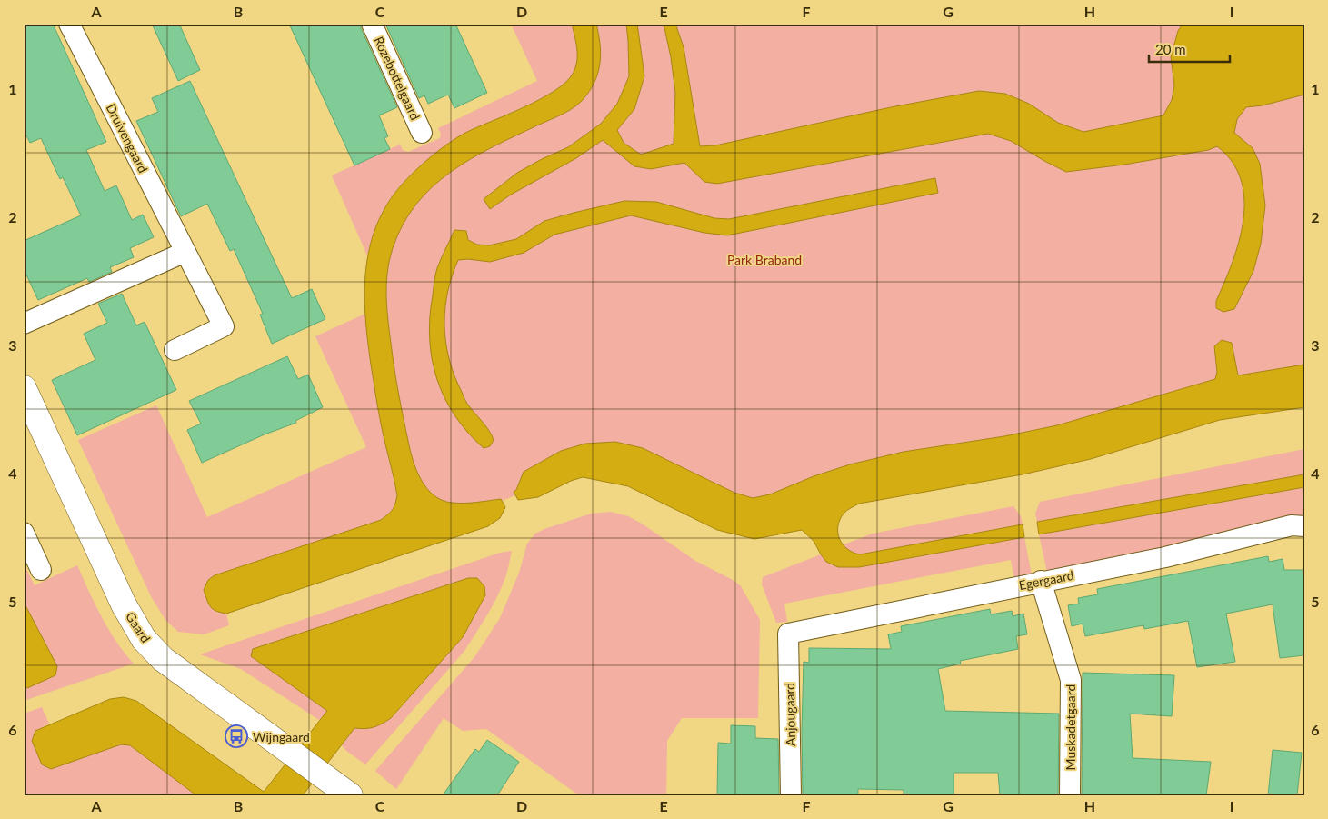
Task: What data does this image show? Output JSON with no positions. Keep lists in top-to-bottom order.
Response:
{
  "streets": {
    "street": [
      "Rozebottelgaard",
      "Druivengaard",
      "Egergaard",
      "Gaard",
      "Anjougaard",
      "Muskadetgaard"
    ]
  },
  "crossings": [
    ["Egergaard", "Anjougaard"],
    ["Egergaard", "Muskadetgaard"]
  ],
  "parks": ["Park Braband"],
  "places": {
    "bus stop": ["Wijngaard"]
  },
  "scale_bar": "20 m",
  "grid": {
    "columns": [
      "A",
      "B",
      "C",
      "D",
      "E",
      "F",
      "G",
      "H",
      "I"
    ],
    "rows": [
      "1",
      "2",
      "3",
      "4",
      "5",
      "6"
    ]
  }
}
